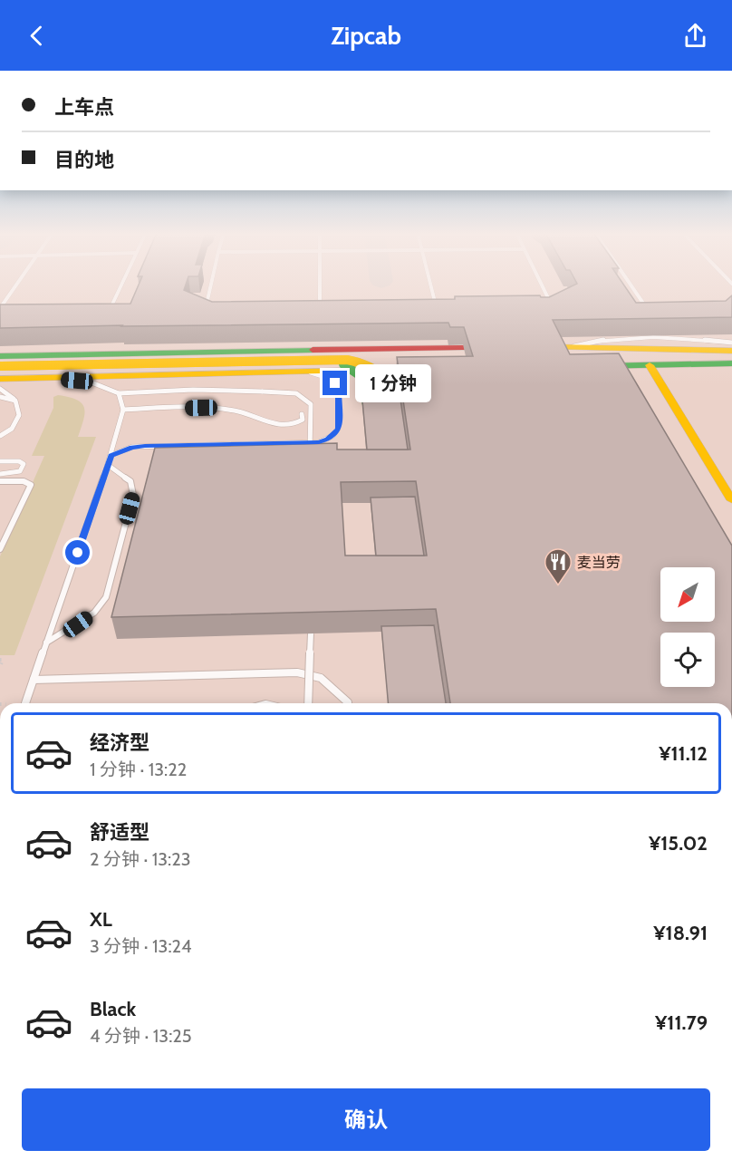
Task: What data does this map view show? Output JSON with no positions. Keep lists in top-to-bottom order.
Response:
{
  "places": {
    "restaurant": ["麦当劳"]
  },
  "north": "bottom left",
  "page": {
    "header": "Zipcab",
    "banner": ["上车点", "目的地"],
    "bubble": "1 分钟",
    "list": [
      {
        "name": "经济型",
        "note": "1 分钟 · 13:22",
        "value": "¥11.12"
      },
      {
        "name": "舒适型",
        "note": "2 分钟 · 13:23",
        "value": "¥15.02"
      },
      {
        "name": "XL",
        "note": "3 分钟 · 13:24",
        "value": "¥18.91"
      },
      {
        "name": "Black",
        "note": "4 分钟 · 13:25",
        "value": "¥11.79"
      }
    ],
    "buttons": "确认"
  }
}
